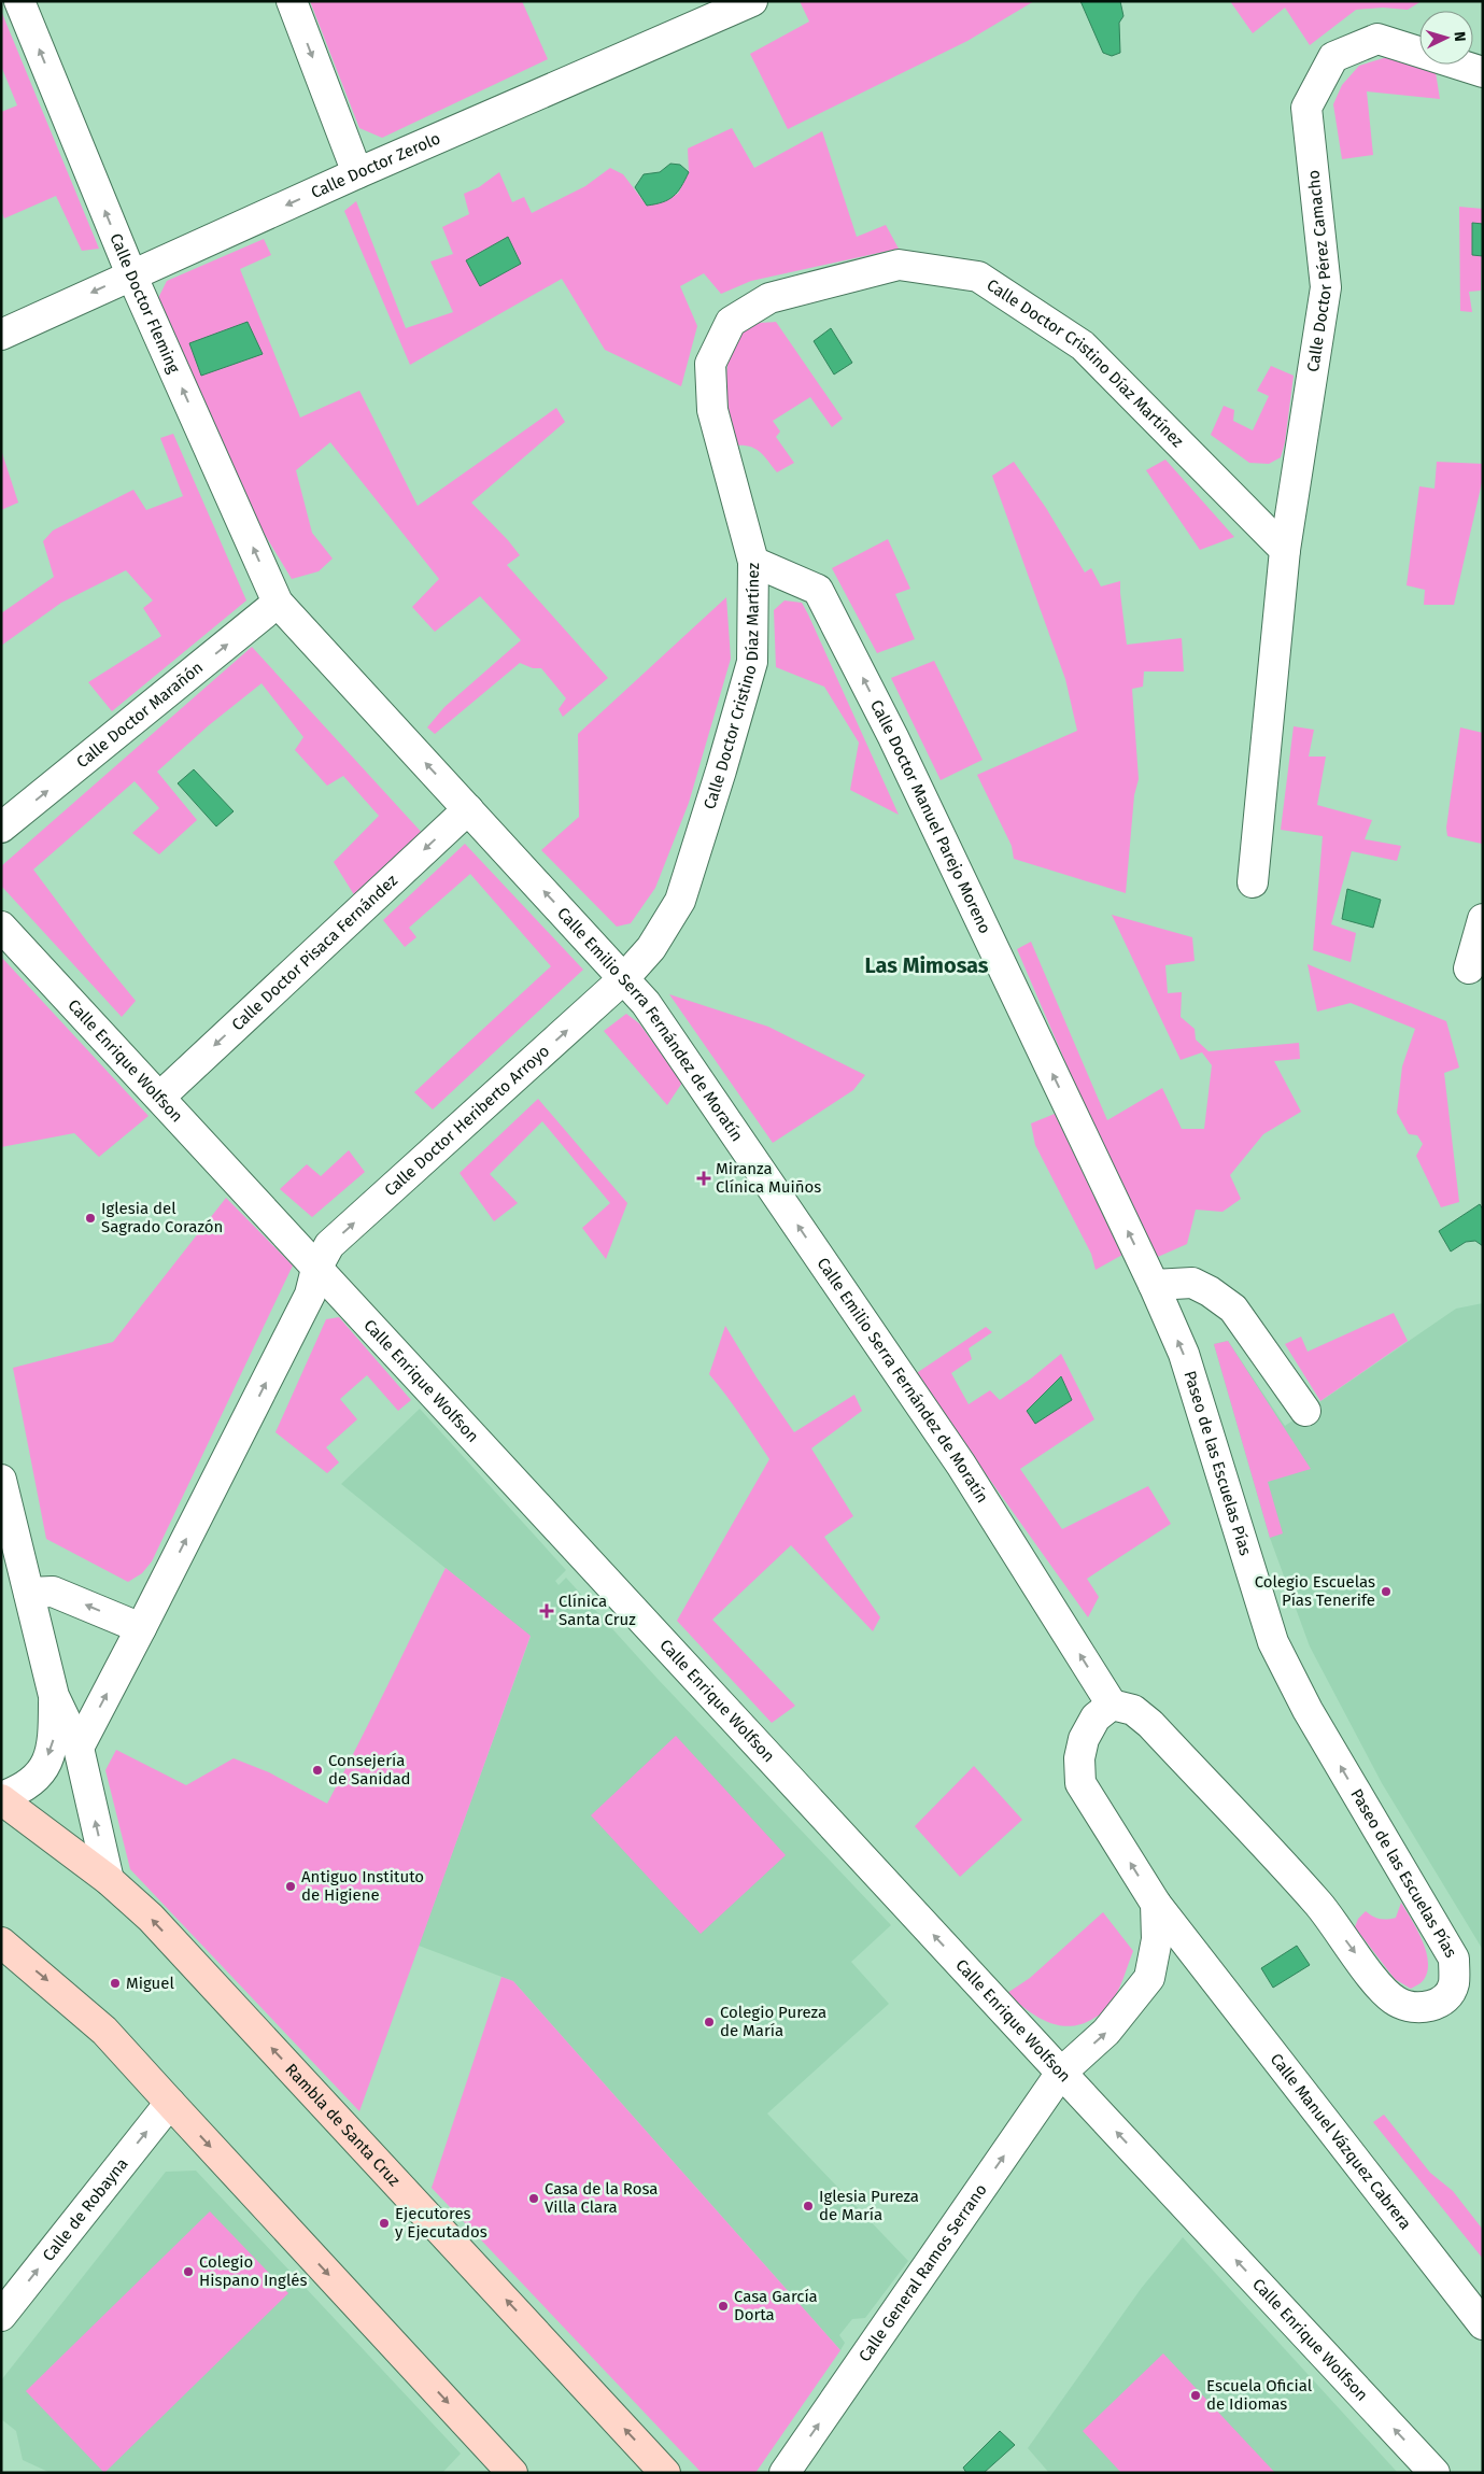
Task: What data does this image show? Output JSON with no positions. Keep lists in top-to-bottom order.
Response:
{
  "streets": {
    "main road": ["Rambla de Santa Cruz"],
    "street": [
      "Calle Doctor Zerolo",
      "Calle Doctor Pérez Camacho",
      "Calle Doctor Fleming",
      "Calle Doctor Cristino Díaz Martínez",
      "Calle Doctor Marañón",
      "Calle Doctor Manuel Parejo Moreno",
      "Calle Doctor Pisaca Fernández",
      "Calle Emilio Serra Fernández de Moratín",
      "Calle Enrique Wolfson",
      "Calle Doctor Heriberto Arroyo",
      "Paseo de las Escuelas Pías",
      "Calle Manuel Vázquez Cabrera",
      "Calle de Robayna",
      "Calle General Ramos Serrano"
    ]
  },
  "crossings": [
    ["Calle Doctor Zerolo", "Calle Doctor Fleming"],
    ["Calle Doctor Pérez Camacho", "Calle Doctor Cristino Díaz Martínez"],
    ["Calle Doctor Fleming", "Calle Doctor Marañón"],
    ["Calle Doctor Fleming", "Calle Emilio Serra Fernández de Moratín"],
    ["Calle Doctor Cristino Díaz Martínez", "Calle Doctor Manuel Parejo Moreno"],
    ["Calle Doctor Cristino Díaz Martínez", "Calle Emilio Serra Fernández de Moratín"],
    ["Calle Doctor Cristino Díaz Martínez", "Calle Doctor Heriberto Arroyo"],
    ["Calle Doctor Marañón", "Calle Emilio Serra Fernández de Moratín"],
    ["Calle Doctor Manuel Parejo Moreno", "Paseo de las Escuelas Pías"],
    ["Calle Doctor Pisaca Fernández", "Calle Emilio Serra Fernández de Moratín"],
    ["Calle Doctor Pisaca Fernández", "Calle Enrique Wolfson"],
    ["Calle Emilio Serra Fernández de Moratín", "Calle Doctor Heriberto Arroyo"],
    ["Calle Emilio Serra Fernández de Moratín", "Paseo de las Escuelas Pías"],
    ["Calle Enrique Wolfson", "Calle Doctor Heriberto Arroyo"],
    ["Calle Enrique Wolfson", "Calle General Ramos Serrano"]
  ],
  "one_way": [
    "Calle Doctor Zerolo",
    "Calle Doctor Fleming",
    "Calle Doctor Marañón",
    "Calle Doctor Manuel Parejo Moreno",
    "Calle Doctor Pisaca Fernández",
    "Calle Emilio Serra Fernández de Moratín",
    "Calle Enrique Wolfson",
    "Calle Doctor Heriberto Arroyo",
    "Calle de Robayna",
    "Calle General Ramos Serrano"
  ],
  "districts": ["Las Mimosas"],
  "places": {
    "health": ["Miranza Clínica Muiños", "Clínica Santa Cruz"],
    "other": [
      "Iglesia del Sagrado Corazón",
      "Colegio Escuelas Pías Tenerife",
      "Consejería de Sanidad",
      "Antiguo Instituto de Higiene",
      "Miguel",
      "Colegio Pureza de María",
      "Casa de la Rosa Villa Clara",
      "Iglesia Pureza de María",
      "Ejecutores y Ejecutados",
      "Colegio Hispano Inglés",
      "Casa García Dorta",
      "Escuela Oficial de Idiomas"
    ]
  },
  "north": "right"
}
